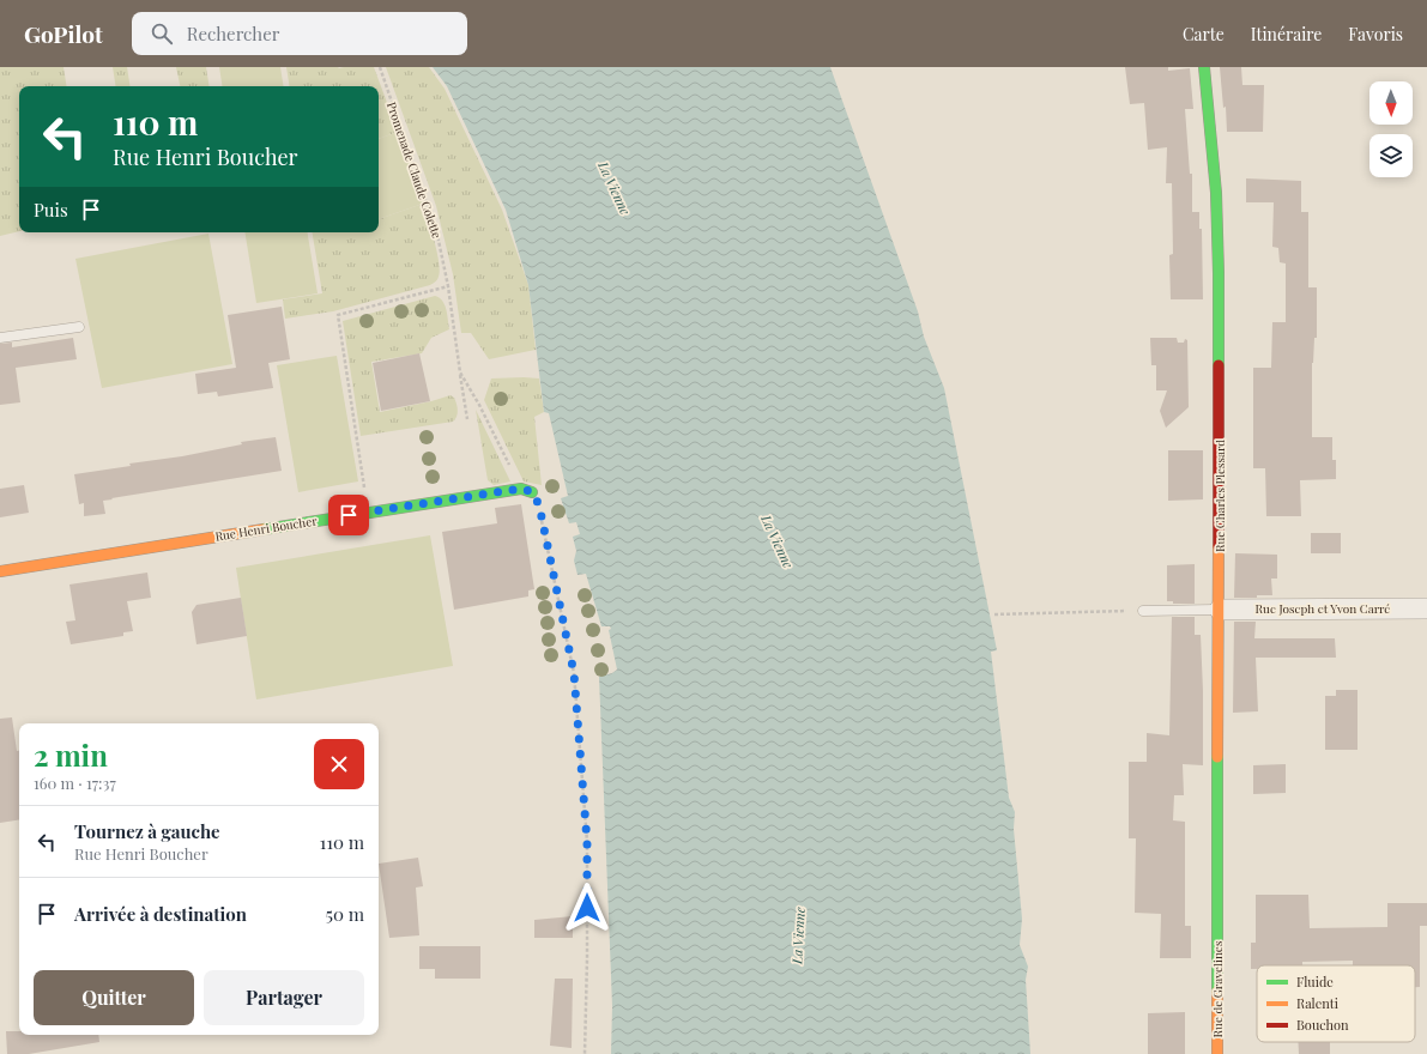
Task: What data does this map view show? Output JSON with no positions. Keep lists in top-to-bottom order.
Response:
{
  "streets": {
    "street": [
      "Rue Charles Plessard",
      "Rue Henri Boucher",
      "Rue Joseph et Yvon Carré",
      "Rue de Gravelines"
    ],
    "path": ["Promenade Claude Colette"]
  },
  "crossings": [
    ["Promenade Claude Colette", "Rue Henri Boucher"],
    ["Rue Charles Plessard", "Rue Joseph et Yvon Carré"],
    ["Rue Charles Plessard", "Rue de Gravelines"]
  ],
  "water": ["La Vienne"],
  "legend": ["Fluide", "Ralenti", "Bouchon"],
  "north": "bottom",
  "page": {
    "header": "GoPilot",
    "search": "Rechercher",
    "nav": ["Carte", "Itinéraire", "Favoris"],
    "turn": ["110 m", "Rue Henri Boucher"],
    "then": "Puis",
    "heading": ["2 min", "160 m · 17:37"],
    "list": [
      {
        "name": "Tournez à gauche",
        "note": "Rue Henri Boucher",
        "value": "110 m"
      },
      {
        "name": "Arrivée à destination",
        "value": "50 m"
      }
    ],
    "buttons": ["Quitter", "Partager"]
  }
}
